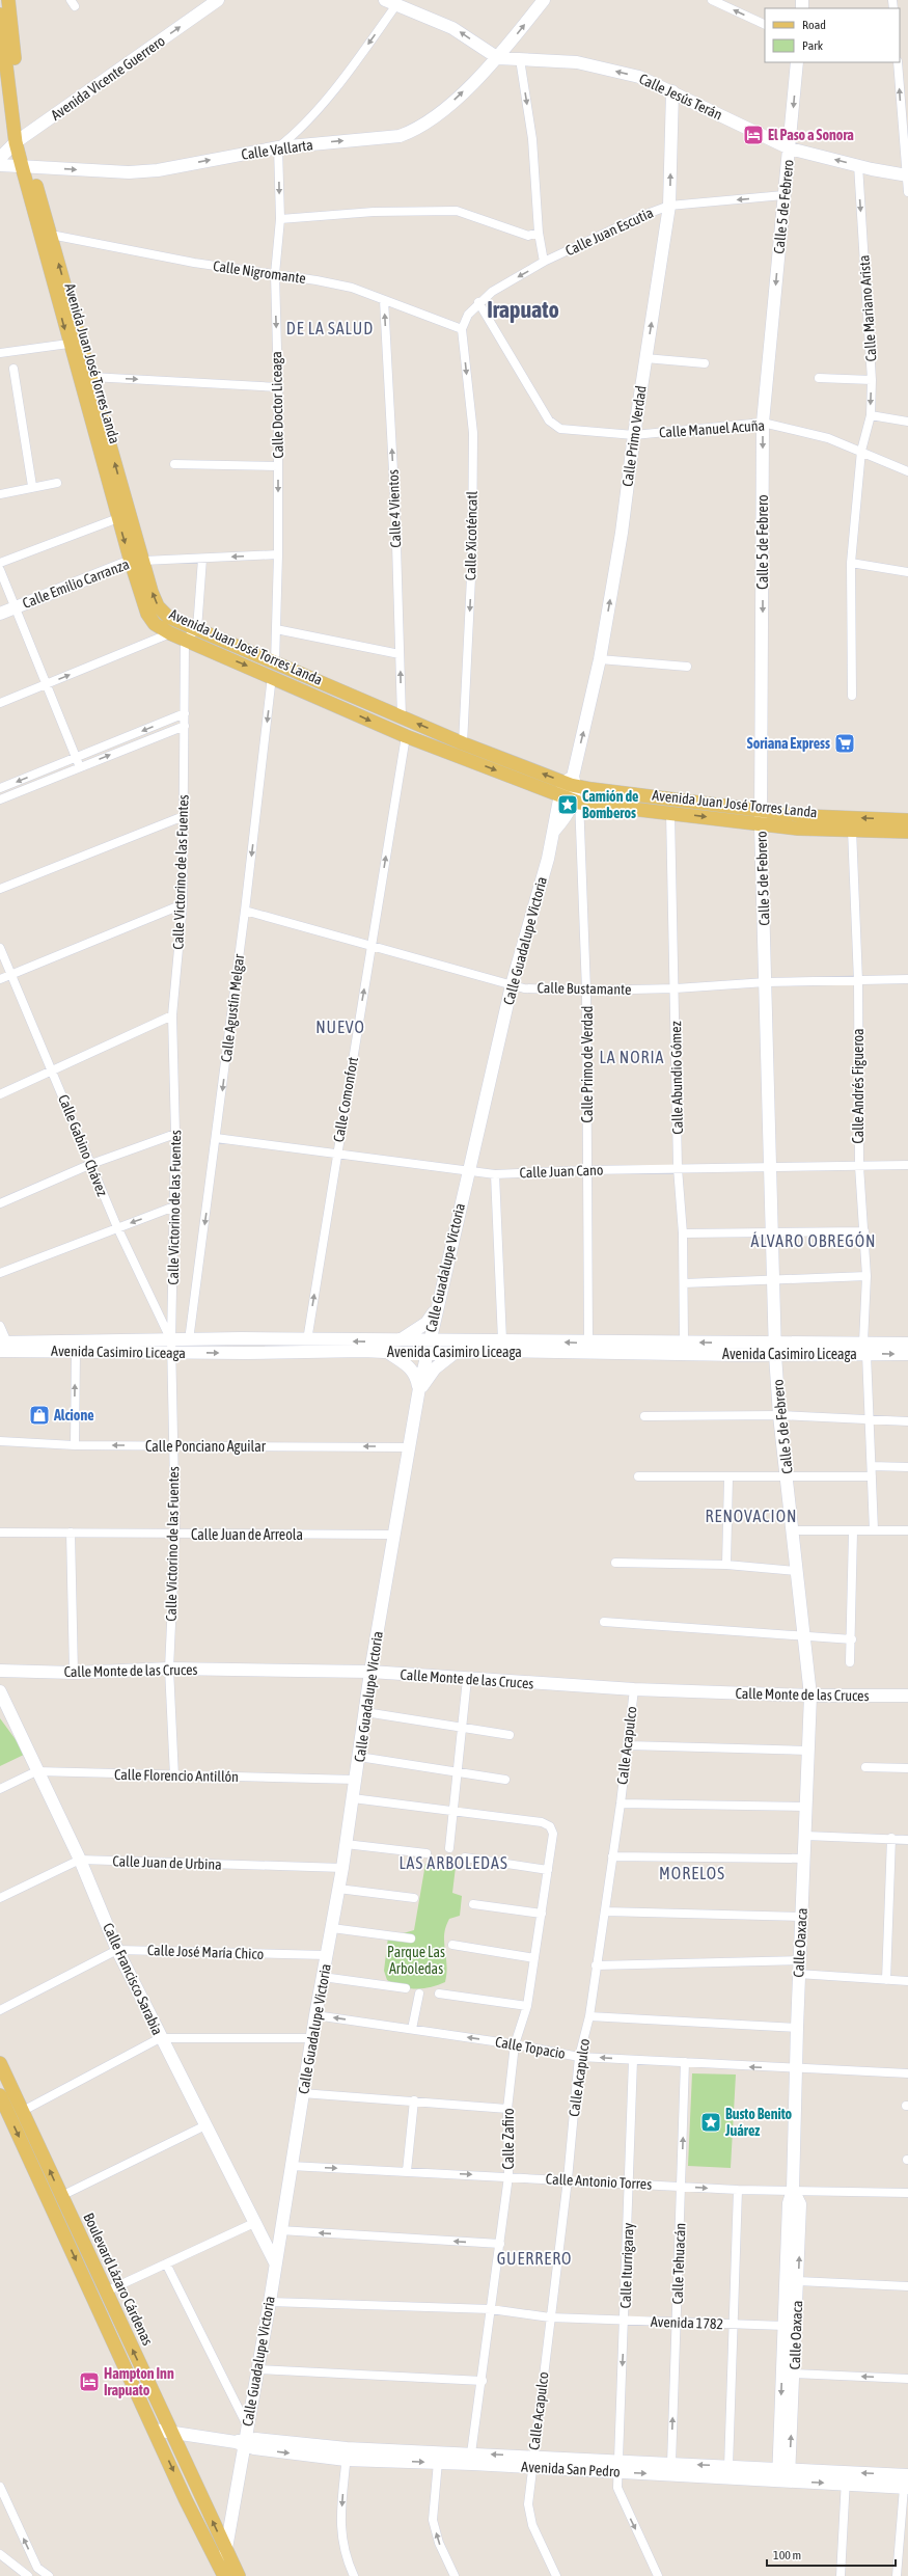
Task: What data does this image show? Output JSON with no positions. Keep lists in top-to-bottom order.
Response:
{
  "streets": {
    "main road": ["Avenida Juan José Torres Landa", "Boulevard Lázaro Cárdenas"],
    "street": [
      "Avenida Vicente Guerrero",
      "Calle Jesús Terán",
      "Calle Vallarta",
      "Calle 5 de Febrero",
      "Calle Juan Escutia",
      "Calle Nigromante",
      "Calle Mariano Arista",
      "Calle Doctor Liceaga",
      "Calle Manuel Acuña",
      "Calle Primo Verdad",
      "Calle 4 Vientos",
      "Calle Xicoténcatl",
      "Calle Emilio Carranza",
      "Calle Victorino de las Fuentes",
      "Calle Guadalupe Victoria",
      "Calle Bustamante",
      "Calle Agustín Melgar",
      "Calle Primo de Verdad",
      "Calle Abundio Gómez",
      "Calle Andrés Figueroa",
      "Calle Comonfort",
      "Calle Gabino Chávez",
      "Calle Juan Cano",
      "Avenida Casimiro Liceaga",
      "Calle Ponciano Aguilar",
      "Calle Juan de Arreola",
      "Calle Monte de las Cruces",
      "Calle Acapulco",
      "Calle Florencio Antillón",
      "Calle Juan de Urbina",
      "Calle Oaxaca",
      "Calle José María Chico",
      "Calle Francisco Sarabia",
      "Calle Topacio",
      "Calle Zafiro",
      "Calle Antonio Torres",
      "Calle Tehuacán",
      "Calle Iturrigaray",
      "Avenida 1782",
      "Avenida San Pedro"
    ]
  },
  "crossings": [
    ["Avenida Vicente Guerrero", "Avenida Juan José Torres Landa"],
    ["Calle Jesús Terán", "Calle Vallarta"],
    ["Calle Jesús Terán", "Calle 5 de Febrero"],
    ["Calle Jesús Terán", "Calle Mariano Arista"],
    ["Calle Jesús Terán", "Calle Primo Verdad"],
    ["Calle Vallarta", "Avenida Juan José Torres Landa"],
    ["Calle Vallarta", "Calle Doctor Liceaga"],
    ["Calle 5 de Febrero", "Calle Juan Escutia"],
    ["Calle 5 de Febrero", "Avenida Juan José Torres Landa"],
    ["Calle 5 de Febrero", "Calle Manuel Acuña"],
    ["Calle 5 de Febrero", "Calle Bustamante"],
    ["Calle 5 de Febrero", "Calle Juan Cano"],
    ["Calle 5 de Febrero", "Avenida Casimiro Liceaga"],
    ["Calle 5 de Febrero", "Calle Monte de las Cruces"],
    ["Calle 5 de Febrero", "Calle Oaxaca"],
    ["Calle Juan Escutia", "Calle Nigromante"],
    ["Calle Juan Escutia", "Calle Manuel Acuña"],
    ["Calle Juan Escutia", "Calle Primo Verdad"],
    ["Calle Juan Escutia", "Calle Xicoténcatl"],
    ["Calle Nigromante", "Avenida Juan José Torres Landa"],
    ["Calle Nigromante", "Calle Doctor Liceaga"],
    ["Calle Nigromante", "Calle 4 Vientos"],
    ["Calle Nigromante", "Calle Xicoténcatl"],
    ["Calle Mariano Arista", "Calle Manuel Acuña"],
    ["Avenida Juan José Torres Landa", "Calle Doctor Liceaga"],
    ["Avenida Juan José Torres Landa", "Calle Primo Verdad"],
    ["Avenida Juan José Torres Landa", "Calle 4 Vientos"],
    ["Avenida Juan José Torres Landa", "Calle Xicoténcatl"],
    ["Avenida Juan José Torres Landa", "Calle Emilio Carranza"],
    ["Avenida Juan José Torres Landa", "Calle Victorino de las Fuentes"],
    ["Avenida Juan José Torres Landa", "Calle Guadalupe Victoria"],
    ["Avenida Juan José Torres Landa", "Calle Agustín Melgar"],
    ["Avenida Juan José Torres Landa", "Calle Primo de Verdad"],
    ["Avenida Juan José Torres Landa", "Calle Abundio Gómez"],
    ["Avenida Juan José Torres Landa", "Calle Andrés Figueroa"],
    ["Avenida Juan José Torres Landa", "Calle Comonfort"],
    ["Calle Doctor Liceaga", "Calle Emilio Carranza"],
    ["Calle Doctor Liceaga", "Calle Agustín Melgar"],
    ["Calle Manuel Acuña", "Calle Primo Verdad"],
    ["Calle Primo Verdad", "Calle Guadalupe Victoria"],
    ["Calle Primo Verdad", "Calle Primo de Verdad"],
    ["Calle Victorino de las Fuentes", "Calle Gabino Chávez"],
    ["Calle Victorino de las Fuentes", "Avenida Casimiro Liceaga"],
    ["Calle Victorino de las Fuentes", "Calle Ponciano Aguilar"],
    ["Calle Victorino de las Fuentes", "Calle Juan de Arreola"],
    ["Calle Victorino de las Fuentes", "Calle Monte de las Cruces"],
    ["Calle Victorino de las Fuentes", "Calle Florencio Antillón"],
    ["Calle Guadalupe Victoria", "Calle Bustamante"],
    ["Calle Guadalupe Victoria", "Calle Primo de Verdad"],
    ["Calle Guadalupe Victoria", "Calle Juan Cano"],
    ["Calle Guadalupe Victoria", "Avenida Casimiro Liceaga"],
    ["Calle Guadalupe Victoria", "Calle Ponciano Aguilar"],
    ["Calle Guadalupe Victoria", "Calle Juan de Arreola"],
    ["Calle Guadalupe Victoria", "Calle Monte de las Cruces"],
    ["Calle Guadalupe Victoria", "Calle Florencio Antillón"],
    ["Calle Guadalupe Victoria", "Calle Juan de Urbina"],
    ["Calle Guadalupe Victoria", "Calle José María Chico"],
    ["Calle Guadalupe Victoria", "Calle Francisco Sarabia"],
    ["Calle Guadalupe Victoria", "Calle Topacio"],
    ["Calle Guadalupe Victoria", "Calle Antonio Torres"],
    ["Calle Guadalupe Victoria", "Boulevard Lázaro Cárdenas"],
    ["Calle Guadalupe Victoria", "Avenida 1782"],
    ["Calle Guadalupe Victoria", "Avenida San Pedro"],
    ["Calle Bustamante", "Calle Agustín Melgar"],
    ["Calle Bustamante", "Calle Primo de Verdad"],
    ["Calle Bustamante", "Calle Abundio Gómez"],
    ["Calle Bustamante", "Calle Andrés Figueroa"],
    ["Calle Bustamante", "Calle Comonfort"],
    ["Calle Agustín Melgar", "Calle Juan Cano"],
    ["Calle Agustín Melgar", "Avenida Casimiro Liceaga"],
    ["Calle Primo de Verdad", "Calle Juan Cano"],
    ["Calle Primo de Verdad", "Avenida Casimiro Liceaga"],
    ["Calle Abundio Gómez", "Calle Juan Cano"],
    ["Calle Abundio Gómez", "Avenida Casimiro Liceaga"],
    ["Calle Andrés Figueroa", "Calle Juan Cano"],
    ["Calle Andrés Figueroa", "Avenida Casimiro Liceaga"],
    ["Calle Comonfort", "Calle Juan Cano"],
    ["Calle Comonfort", "Avenida Casimiro Liceaga"],
    ["Calle Gabino Chávez", "Avenida Casimiro Liceaga"],
    ["Calle Monte de las Cruces", "Calle Acapulco"],
    ["Calle Monte de las Cruces", "Calle Oaxaca"],
    ["Calle Acapulco", "Calle Topacio"],
    ["Calle Acapulco", "Calle Antonio Torres"],
    ["Calle Acapulco", "Avenida 1782"],
    ["Calle Acapulco", "Avenida San Pedro"],
    ["Calle Florencio Antillón", "Calle Francisco Sarabia"],
    ["Calle Juan de Urbina", "Calle Francisco Sarabia"],
    ["Calle Oaxaca", "Calle Topacio"],
    ["Calle Oaxaca", "Calle Antonio Torres"],
    ["Calle Oaxaca", "Avenida 1782"],
    ["Calle Oaxaca", "Avenida San Pedro"],
    ["Calle José María Chico", "Calle Francisco Sarabia"],
    ["Calle Topacio", "Calle Zafiro"],
    ["Calle Topacio", "Calle Tehuacán"],
    ["Calle Topacio", "Calle Iturrigaray"],
    ["Calle Zafiro", "Calle Antonio Torres"],
    ["Calle Zafiro", "Avenida 1782"],
    ["Calle Zafiro", "Avenida San Pedro"],
    ["Calle Antonio Torres", "Calle Tehuacán"],
    ["Calle Antonio Torres", "Calle Iturrigaray"],
    ["Calle Tehuacán", "Avenida 1782"],
    ["Calle Tehuacán", "Avenida San Pedro"],
    ["Calle Iturrigaray", "Avenida 1782"],
    ["Calle Iturrigaray", "Avenida San Pedro"],
    ["Boulevard Lázaro Cárdenas", "Avenida San Pedro"]
  ],
  "one_way": [
    "Avenida Vicente Guerrero",
    "Calle Jesús Terán",
    "Calle 5 de Febrero",
    "Calle Mariano Arista",
    "Calle Doctor Liceaga",
    "Calle Primo Verdad",
    "Calle 4 Vientos",
    "Calle Xicoténcatl",
    "Calle Agustín Melgar",
    "Calle Comonfort",
    "Calle Ponciano Aguilar",
    "Calle Iturrigaray"
  ],
  "districts": [
    "Irapuato",
    "DE LA SALUD",
    "NUEVO",
    "LA NORIA",
    "ÁLVARO OBREGÓN",
    "RENOVACION",
    "LAS ARBOLEDAS",
    "MORELOS",
    "GUERRERO"
  ],
  "parks": ["Parque Las Arboledas"],
  "places": {
    "hotel": ["El Paso a Sonora", "Hampton Inn Irapuato"],
    "supermarket": ["Soriana Express"],
    "place": ["Camión de Bomberos", "Busto Benito Juárez"],
    "shop": ["Alcione"]
  },
  "legend": ["Road", "Park"],
  "scale_bar": "100 m"
}
